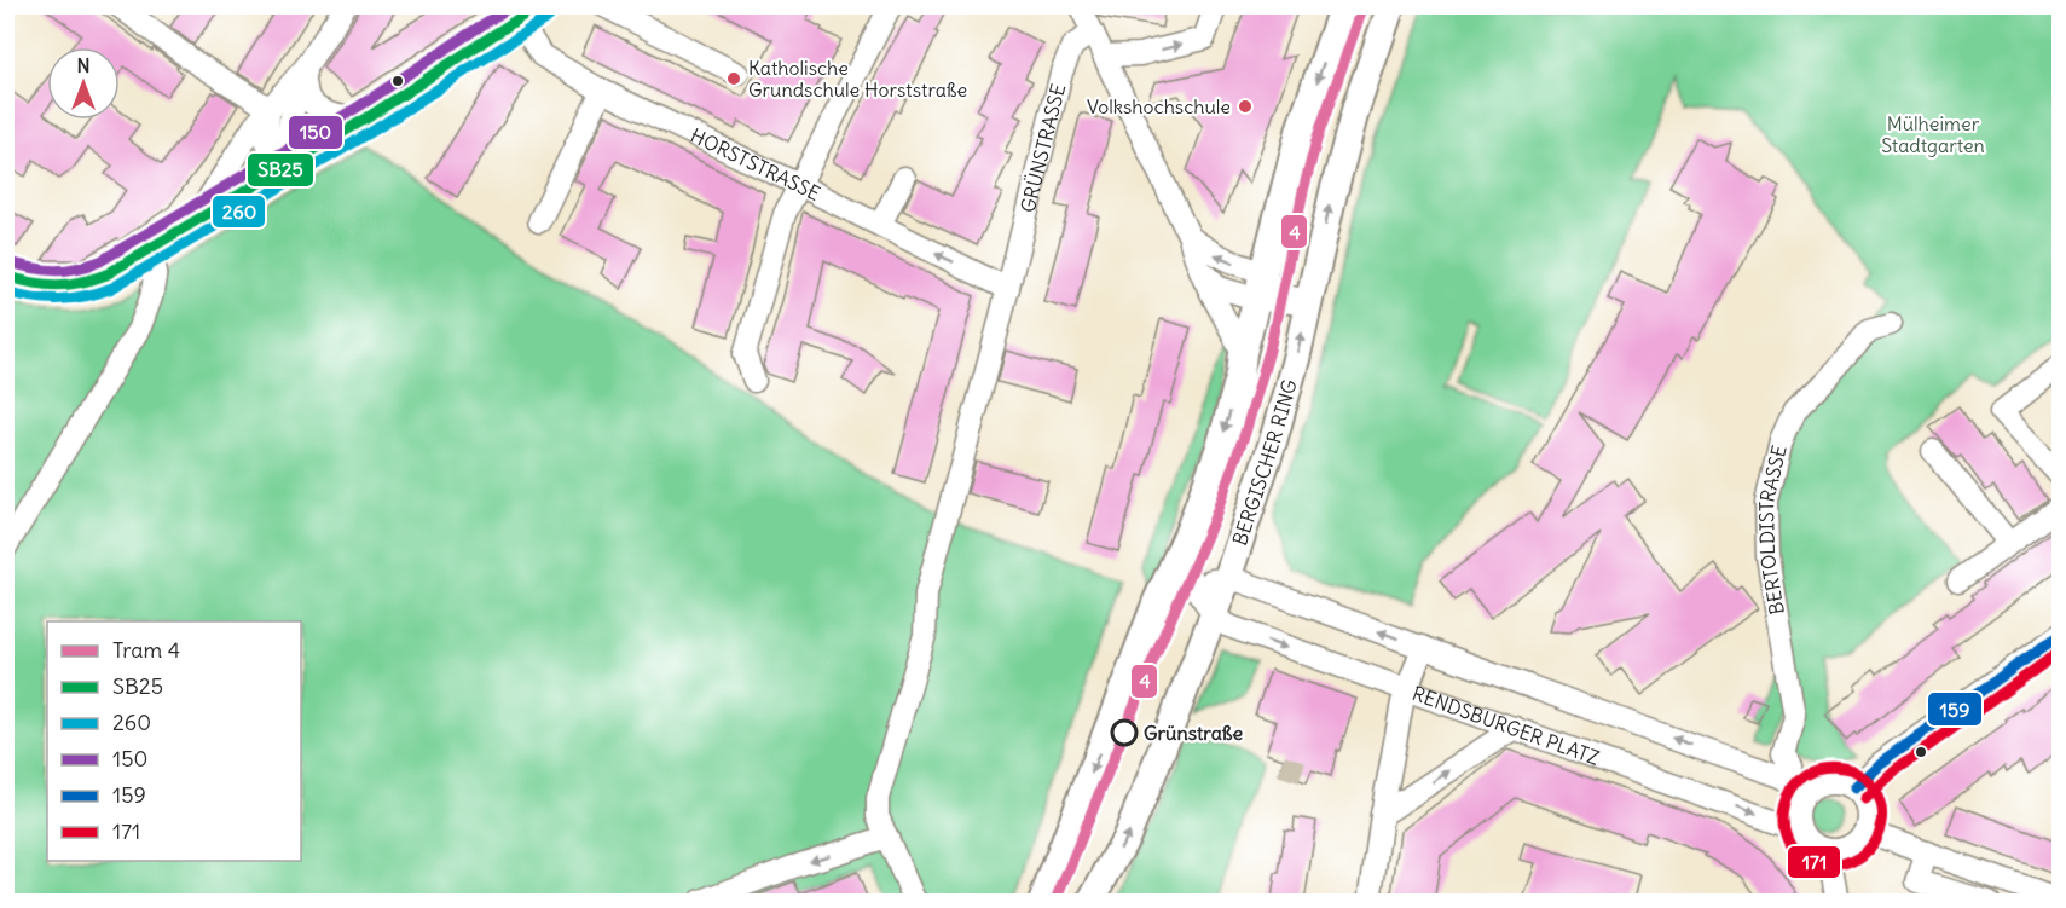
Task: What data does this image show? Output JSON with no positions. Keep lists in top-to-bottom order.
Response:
{
  "streets": {
    "main road": ["BERGISCHER RING"],
    "street": [
      "GRÜNSTRASSE",
      "HORSTSTRASSE",
      "BERTOLDISTRASSE",
      "RENDSBURGER PLATZ"
    ]
  },
  "crossings": [
    ["GRÜNSTRASSE", "HORSTSTRASSE"],
    ["BERGISCHER RING", "RENDSBURGER PLATZ"]
  ],
  "parks": ["Mülheimer Stadtgarten"],
  "places": ["Katholische Grundschule Horststraße", "Volkshochschule", "Grünstraße"],
  "lines": [
    "tram line 4",
    "transit line SB25",
    "transit line 150",
    "transit line 260",
    "transit line 159",
    "transit line 171"
  ],
  "legend": [
    "Tram 4",
    "SB25",
    "260",
    "150",
    "159",
    "171"
  ],
  "north": "top"
}
